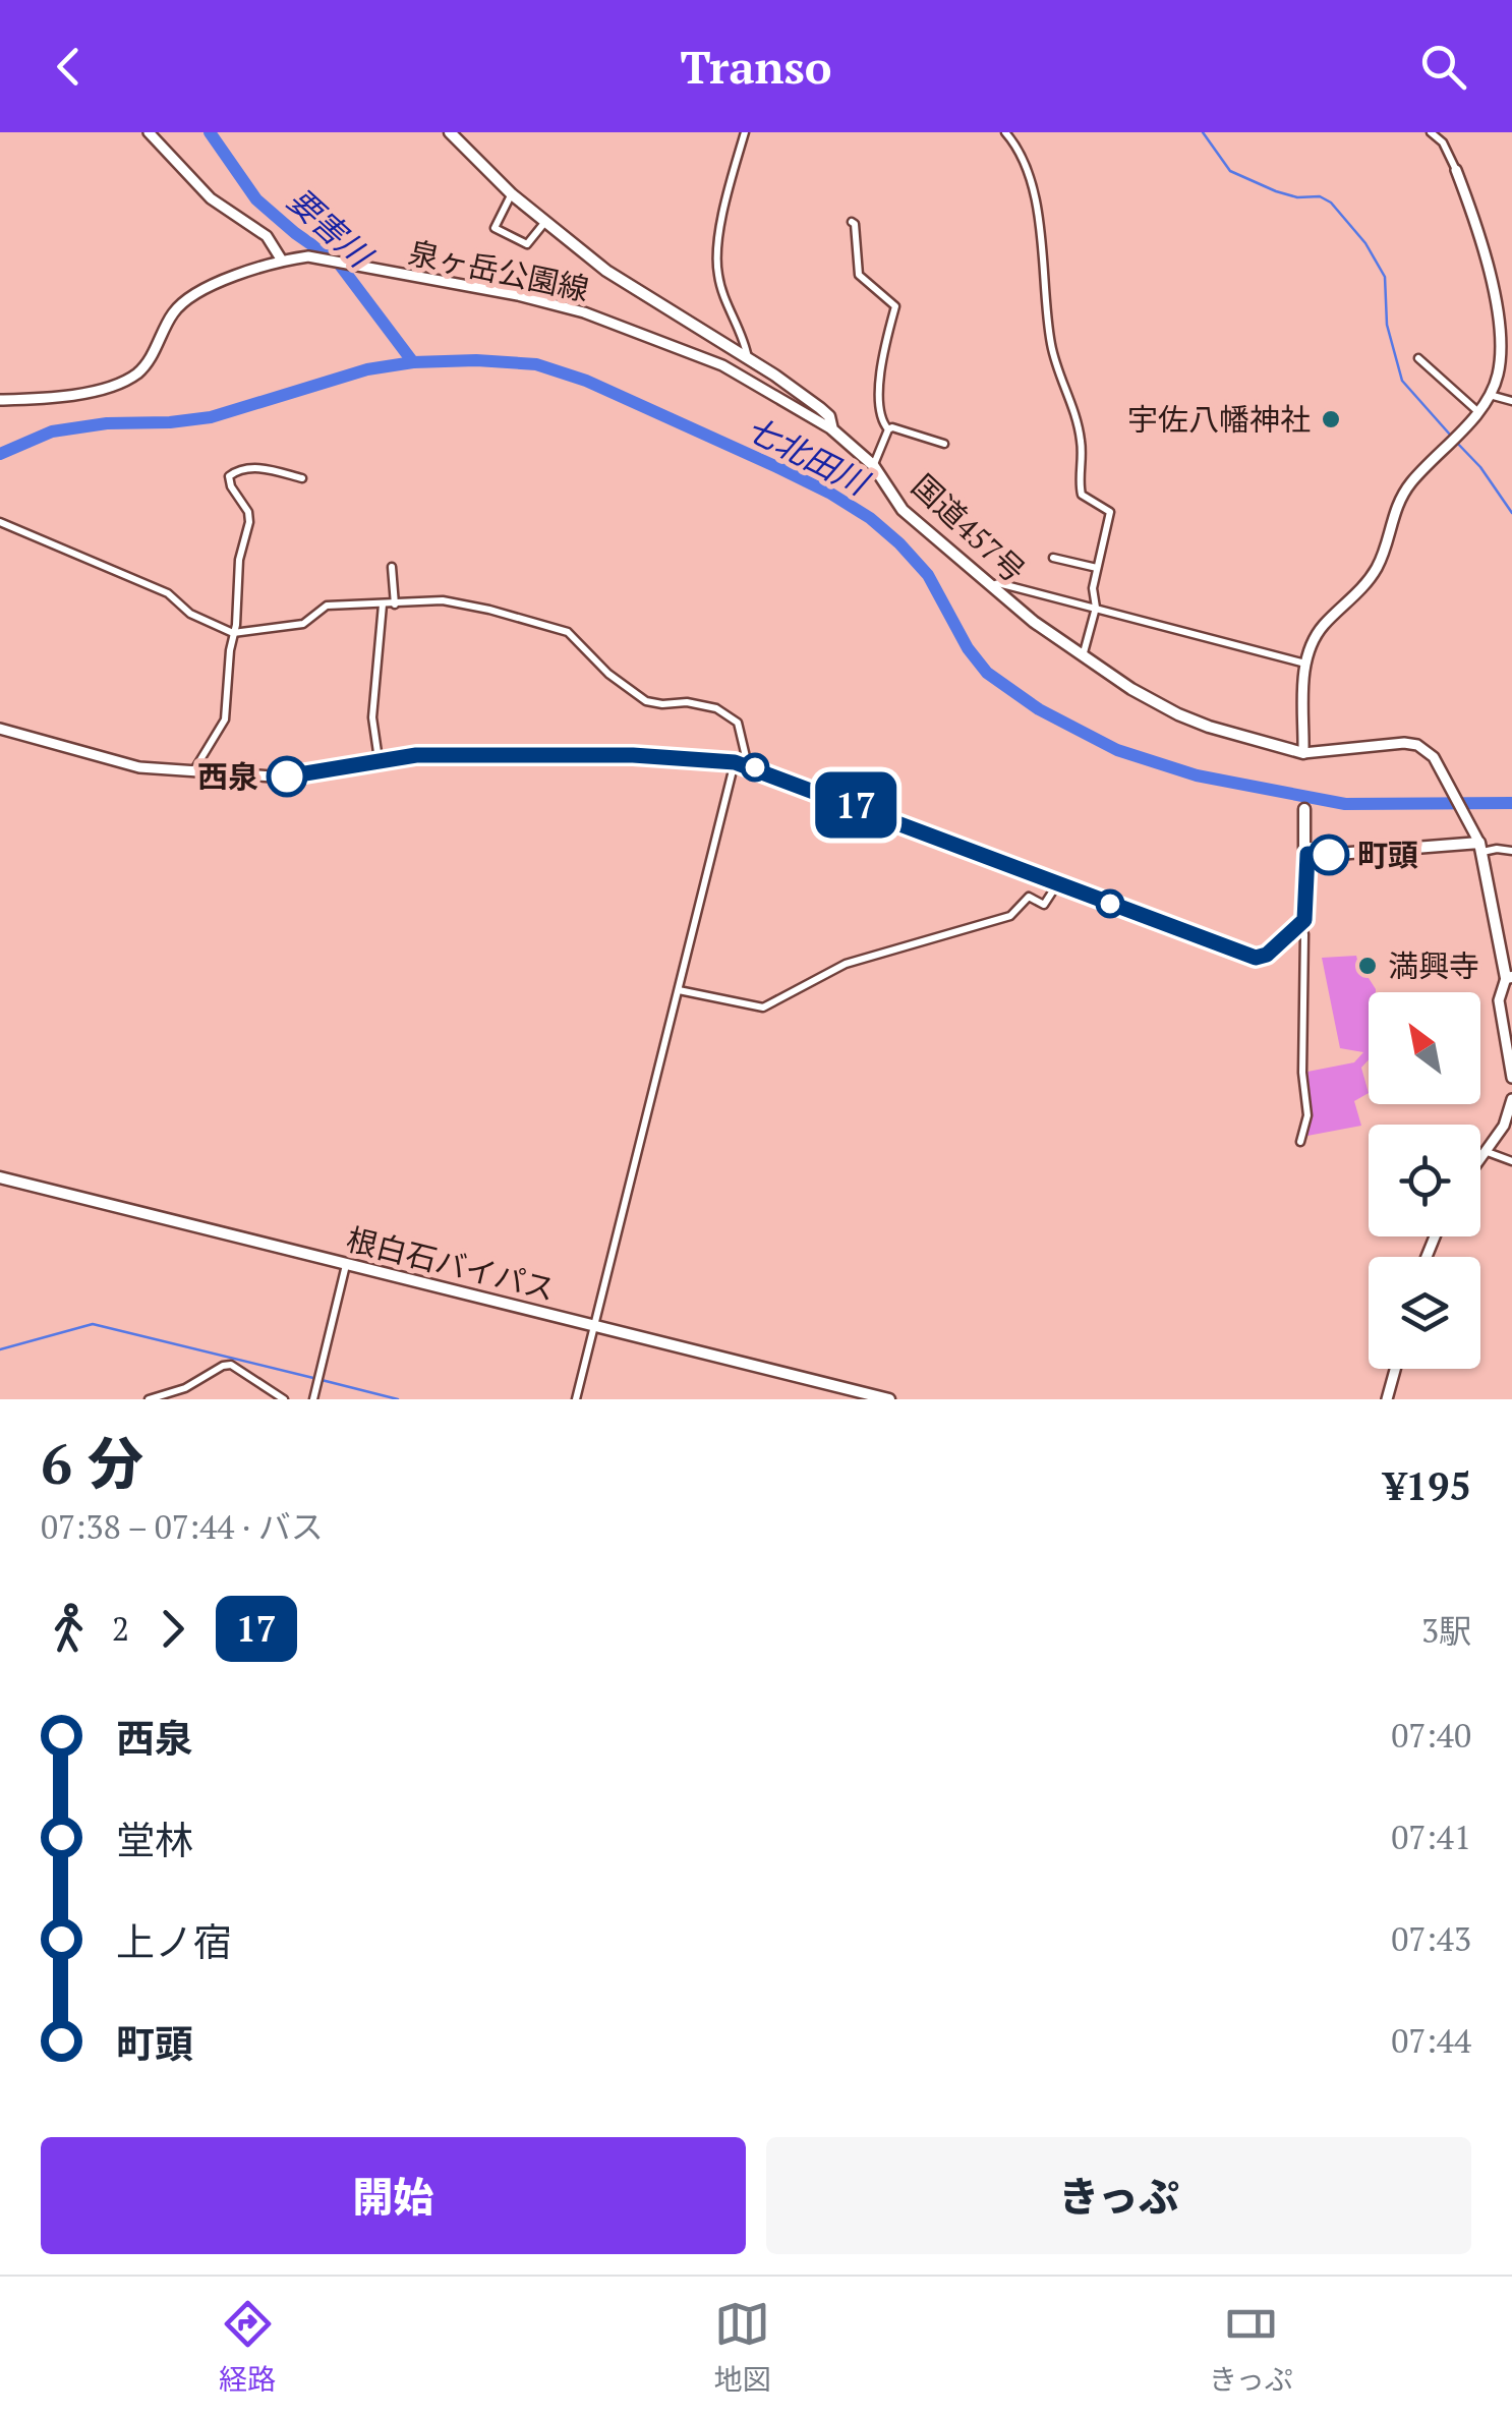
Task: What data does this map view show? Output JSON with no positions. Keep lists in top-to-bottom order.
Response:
{
  "streets": {
    "highway": ["国道457号", "根白石バイパス"],
    "street": ["泉ヶ岳公園線"]
  },
  "crossings": [
    ["泉ヶ岳公園線", "国道457号"]
  ],
  "water": ["要害川", "七北田川"],
  "places": [
    "宇佐八幡神社",
    "西泉",
    "町頭",
    "満興寺"
  ],
  "lines": ["bus line 17"],
  "north": "top left",
  "page": {
    "header": "Transo",
    "on_map": "17",
    "heading": ["6 分", "07:38 – 07:44 · バス", "¥195"],
    "legs": ["2", "17", "3駅"],
    "list": [
      {
        "name": "西泉",
        "value": "07:40"
      },
      {
        "name": "堂林",
        "value": "07:41"
      },
      {
        "name": "上ノ宿",
        "value": "07:43"
      },
      {
        "name": "町頭",
        "value": "07:44"
      }
    ],
    "buttons": ["開始", "きっぷ"],
    "tabs": ["経路", "地図", "きっぷ"]
  }
}
